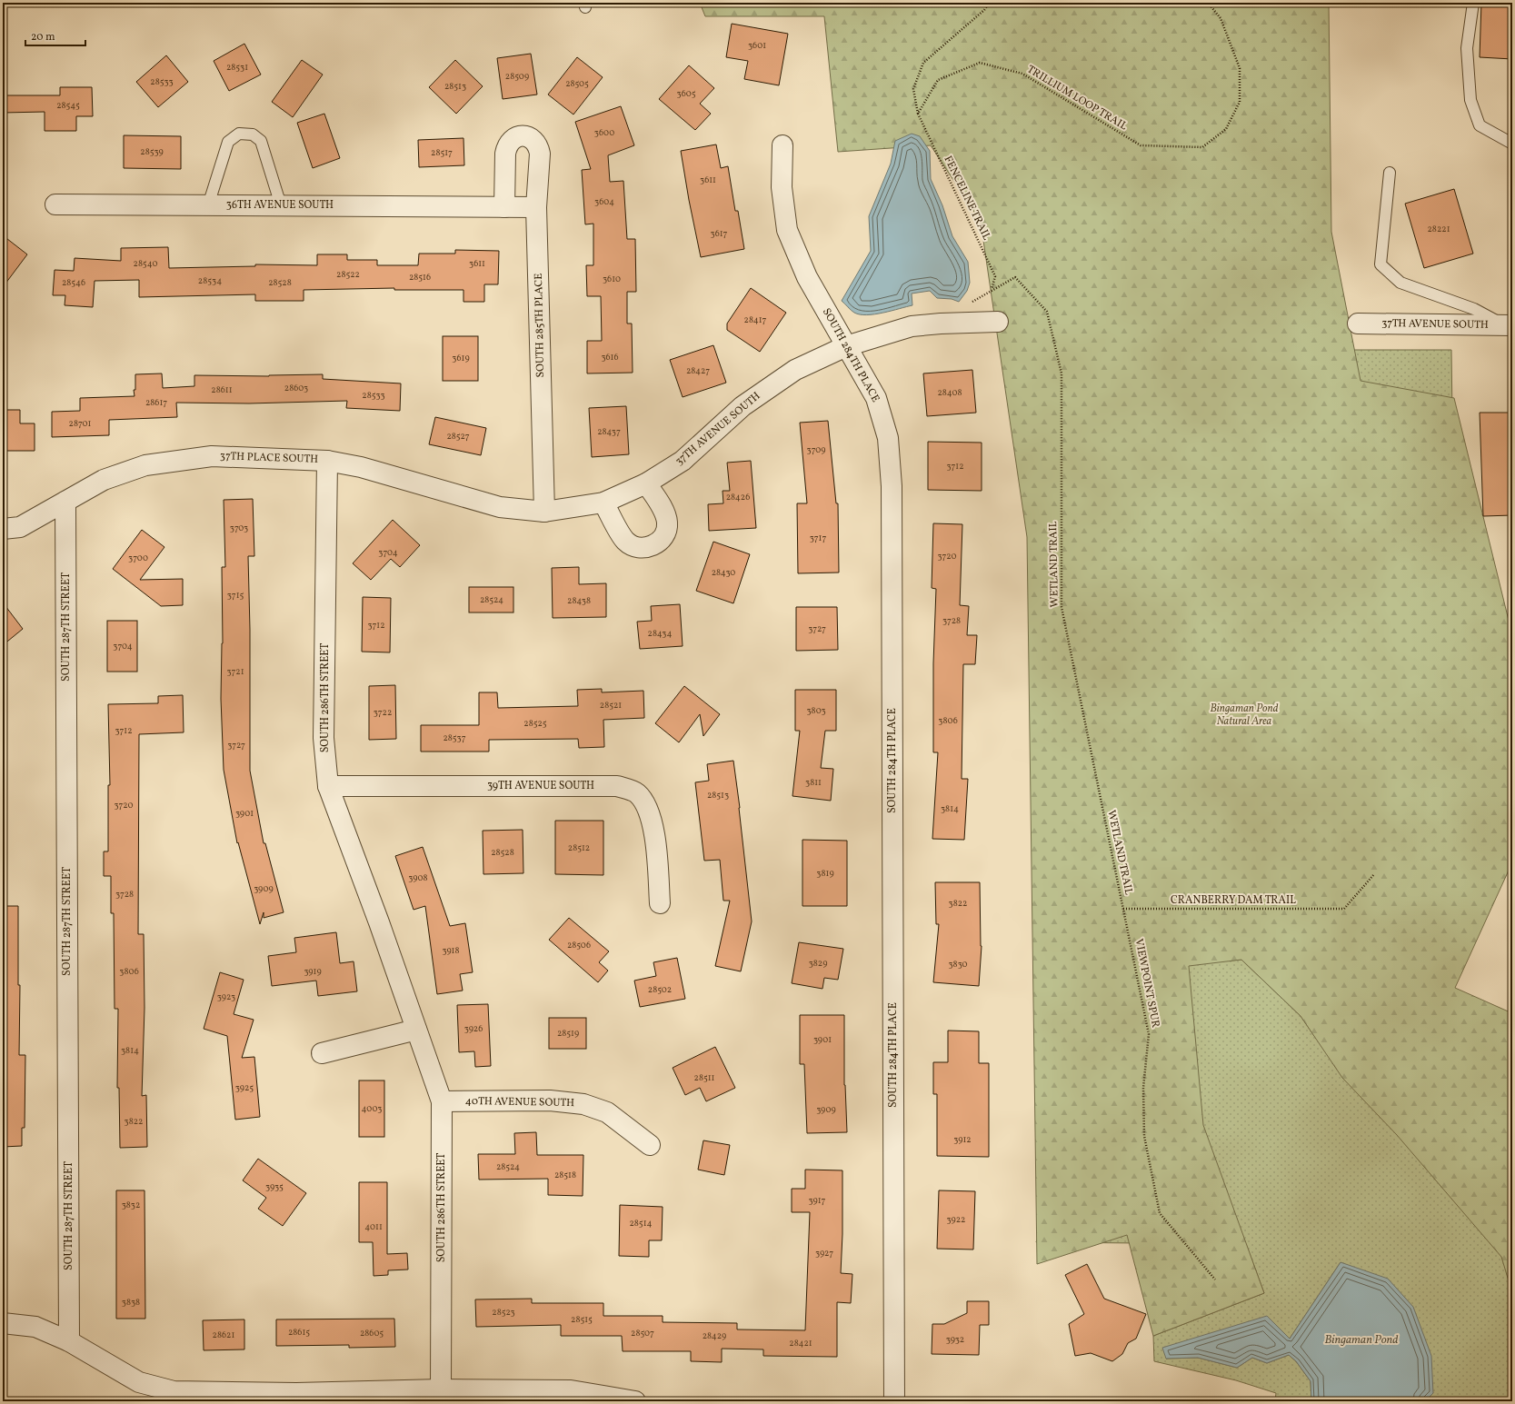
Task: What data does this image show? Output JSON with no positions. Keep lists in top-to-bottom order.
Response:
{
  "streets": {
    "street": [
      "36TH AVENUE SOUTH",
      "37TH AVENUE SOUTH",
      "SOUTH 285TH PLACE",
      "SOUTH 284TH PLACE",
      "37TH PLACE SOUTH",
      "SOUTH 287TH STREET",
      "SOUTH 286TH STREET",
      "39TH AVENUE SOUTH",
      "40TH AVENUE SOUTH"
    ],
    "path": [
      "TRILLIUM LOOP TRAIL",
      "FENCELINE TRAIL",
      "WETLAND TRAIL",
      "CRANBERRY DAM TRAIL",
      "VIEWPOINT SPUR"
    ]
  },
  "crossings": [
    ["TRILLIUM LOOP TRAIL", "FENCELINE TRAIL"],
    ["FENCELINE TRAIL", "WETLAND TRAIL"],
    ["36TH AVENUE SOUTH", "SOUTH 285TH PLACE"],
    ["37TH AVENUE SOUTH", "SOUTH 285TH PLACE"],
    ["37TH AVENUE SOUTH", "SOUTH 284TH PLACE"],
    ["37TH AVENUE SOUTH", "37TH PLACE SOUTH"],
    ["SOUTH 285TH PLACE", "37TH PLACE SOUTH"],
    ["37TH PLACE SOUTH", "SOUTH 287TH STREET"],
    ["37TH PLACE SOUTH", "SOUTH 286TH STREET"],
    ["WETLAND TRAIL", "CRANBERRY DAM TRAIL"],
    ["WETLAND TRAIL", "VIEWPOINT SPUR"],
    ["SOUTH 286TH STREET", "39TH AVENUE SOUTH"],
    ["SOUTH 286TH STREET", "40TH AVENUE SOUTH"],
    ["CRANBERRY DAM TRAIL", "VIEWPOINT SPUR"]
  ],
  "water": ["Bingaman Pond"],
  "parks": ["Bingaman Pond Natural Area"],
  "house_numbers": [
    "3601",
    "28531",
    "28509",
    "28533",
    "28505",
    "28513",
    "3605",
    "28545",
    "3600",
    "28539",
    "28517",
    "3611",
    "3604",
    "28221",
    "3617",
    "28540",
    "3611",
    "28522",
    "28516",
    "3610",
    "28534",
    "28546",
    "28528",
    "28417",
    "3616",
    "3619",
    "28427",
    "28603",
    "28611",
    "28408",
    "28533",
    "28617",
    "28701",
    "28437",
    "28527",
    "3709",
    "3712",
    "28426",
    "3703",
    "3717",
    "3704",
    "3720",
    "3700",
    "28430",
    "3715",
    "28524",
    "28438",
    "3728",
    "3712",
    "3727",
    "28434",
    "3704",
    "3721",
    "28521",
    "3803",
    "3722",
    "3806",
    "28525",
    "3712",
    "28537",
    "3727",
    "3811",
    "28513",
    "3720",
    "3814",
    "3901",
    "28512",
    "28528",
    "3819",
    "3908",
    "3909",
    "3728",
    "3822",
    "28506",
    "3918",
    "3829",
    "3830",
    "3806",
    "3919",
    "28502",
    "3923",
    "3926",
    "28519",
    "3901",
    "3814",
    "28511",
    "3925",
    "4003",
    "3909",
    "3822",
    "3912",
    "28524",
    "28518",
    "3935",
    "3917",
    "3832",
    "3922",
    "28514",
    "4011",
    "3927",
    "3838",
    "28523",
    "28515",
    "28615",
    "28605",
    "28507",
    "28621",
    "28429",
    "3932",
    "28421"
  ],
  "scale_bar": "20 m"
}
